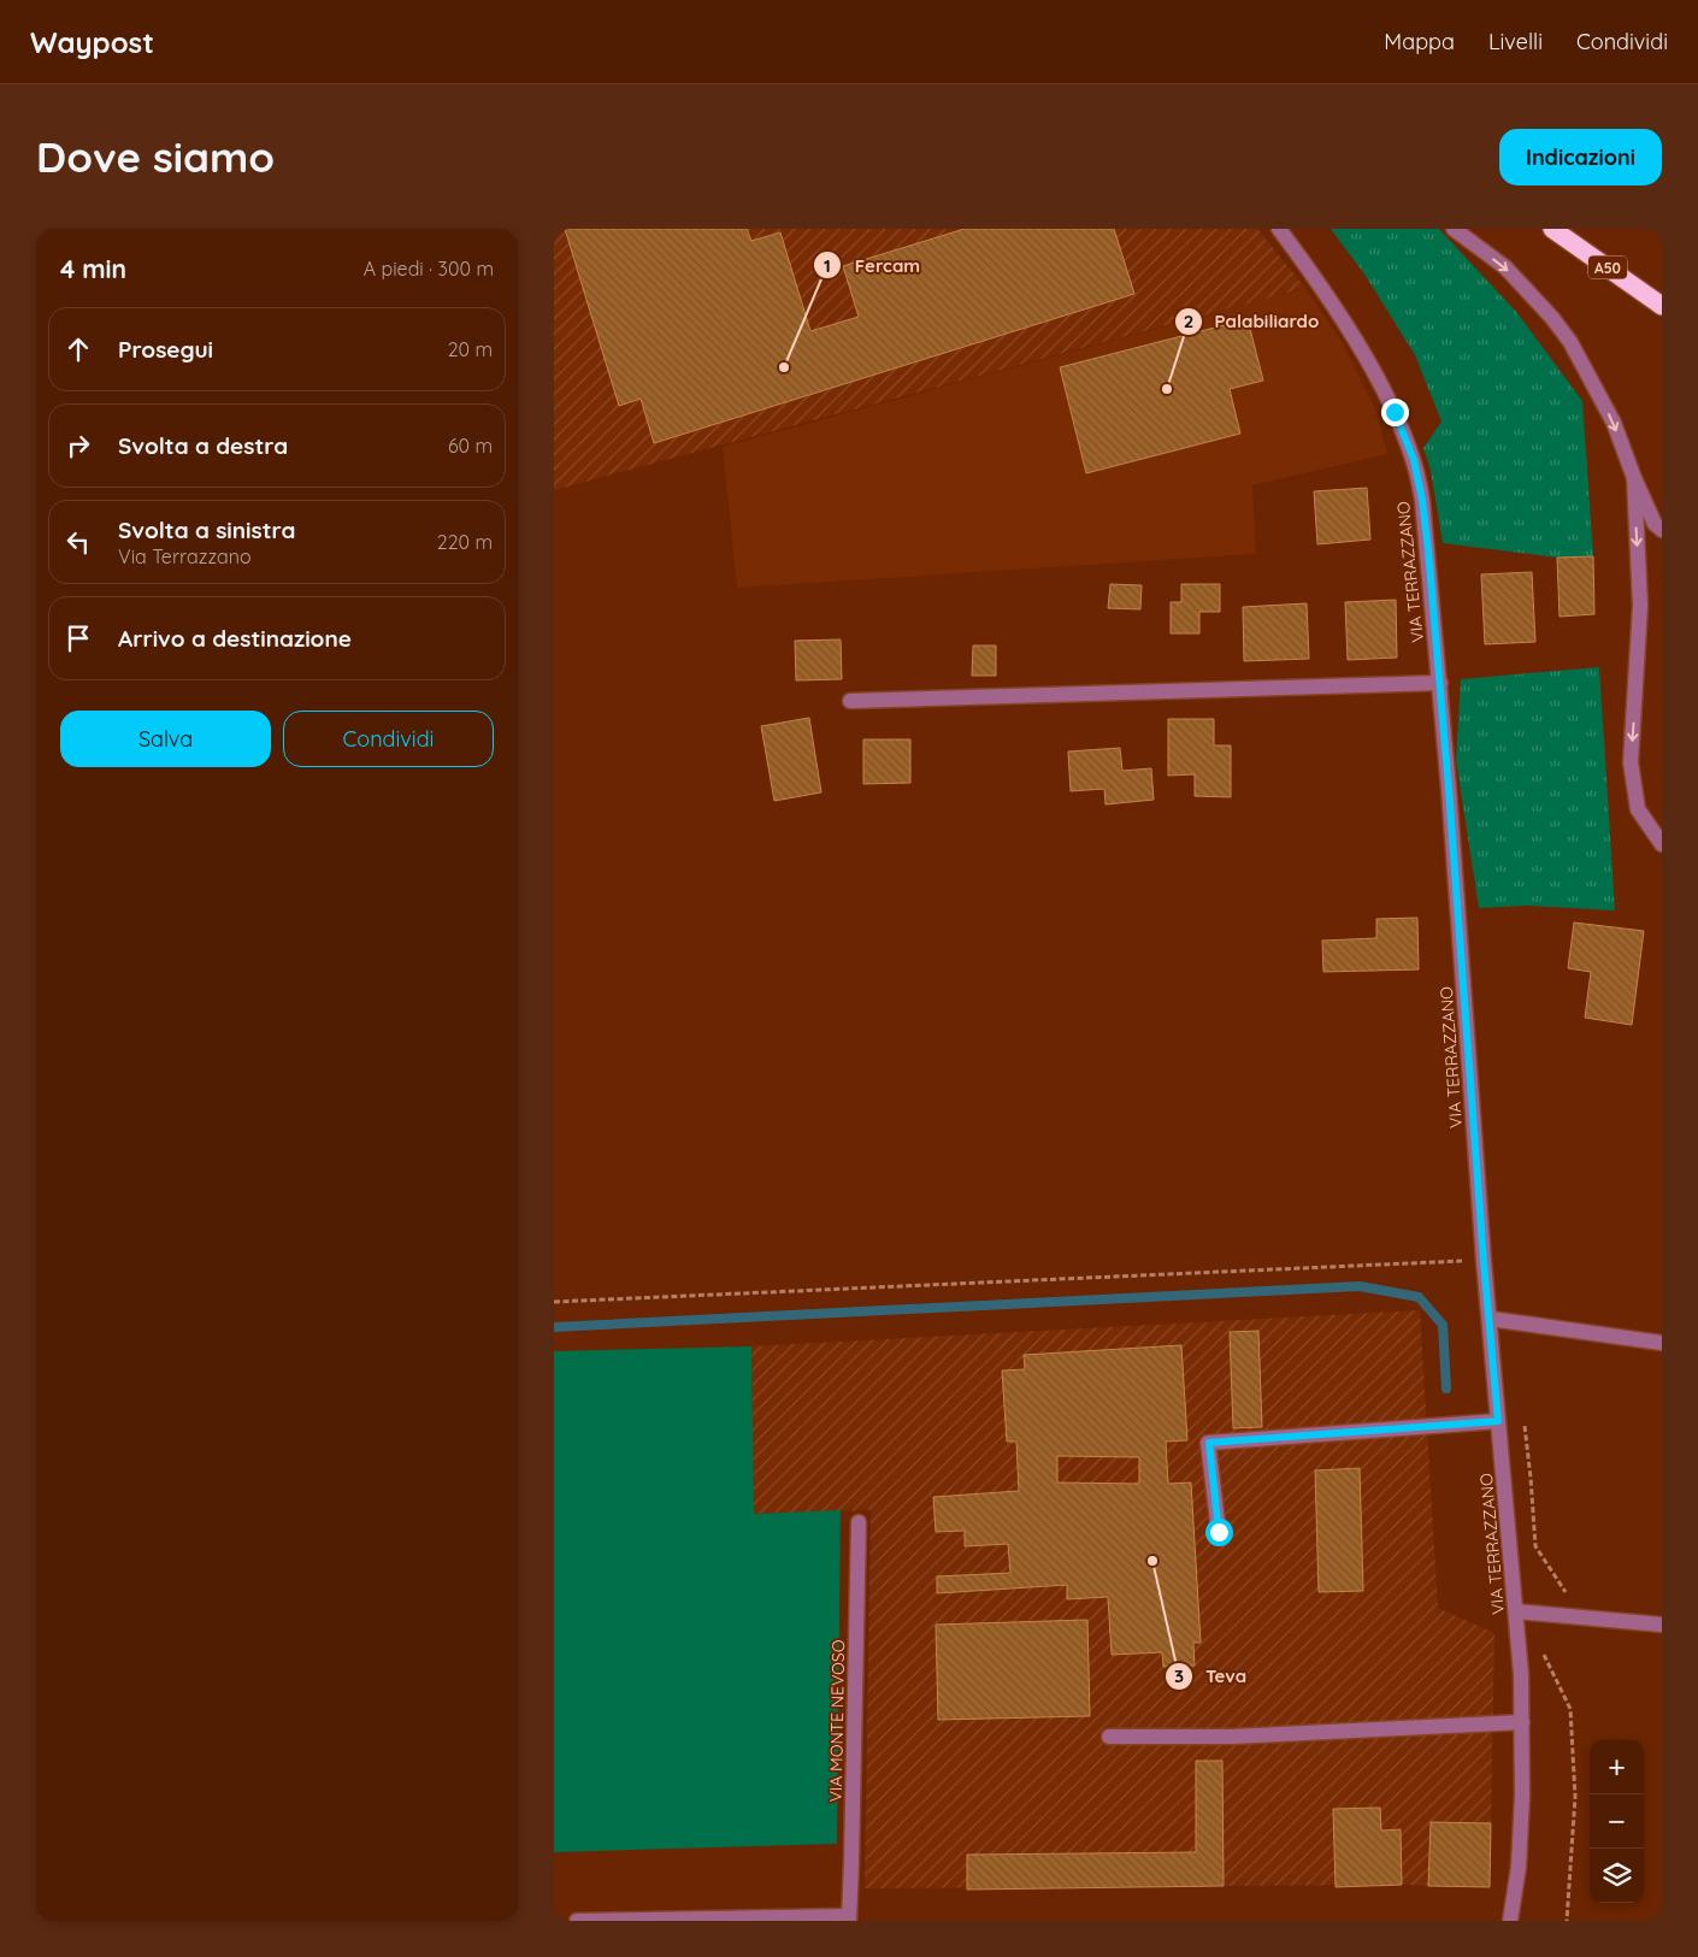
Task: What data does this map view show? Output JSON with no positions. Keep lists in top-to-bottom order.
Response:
{
  "streets": {
    "highway": ["A50"],
    "street": ["VIA TERRAZZANO", "VIA MONTE NEVOSO"]
  },
  "places": ["Fercam", "Palabiliardo", "Teva"],
  "page": {
    "header": "Waypost",
    "nav": ["Mappa", "Livelli", "Condividi"],
    "buttons": [
      "Indicazioni",
      ["Salva", "Condividi"]
    ],
    "title": "Dove siamo",
    "heading": ["4 min", "A piedi · 300 m"],
    "list": [
      ["Prosegui", "20 m"],
      ["Svolta a destra", "60 m"],
      ["Svolta a sinistra", "Via Terrazzano", "220 m"],
      "Arrivo a destinazione"
    ],
    "map_buttons": ["+", "−"]
  }
}
